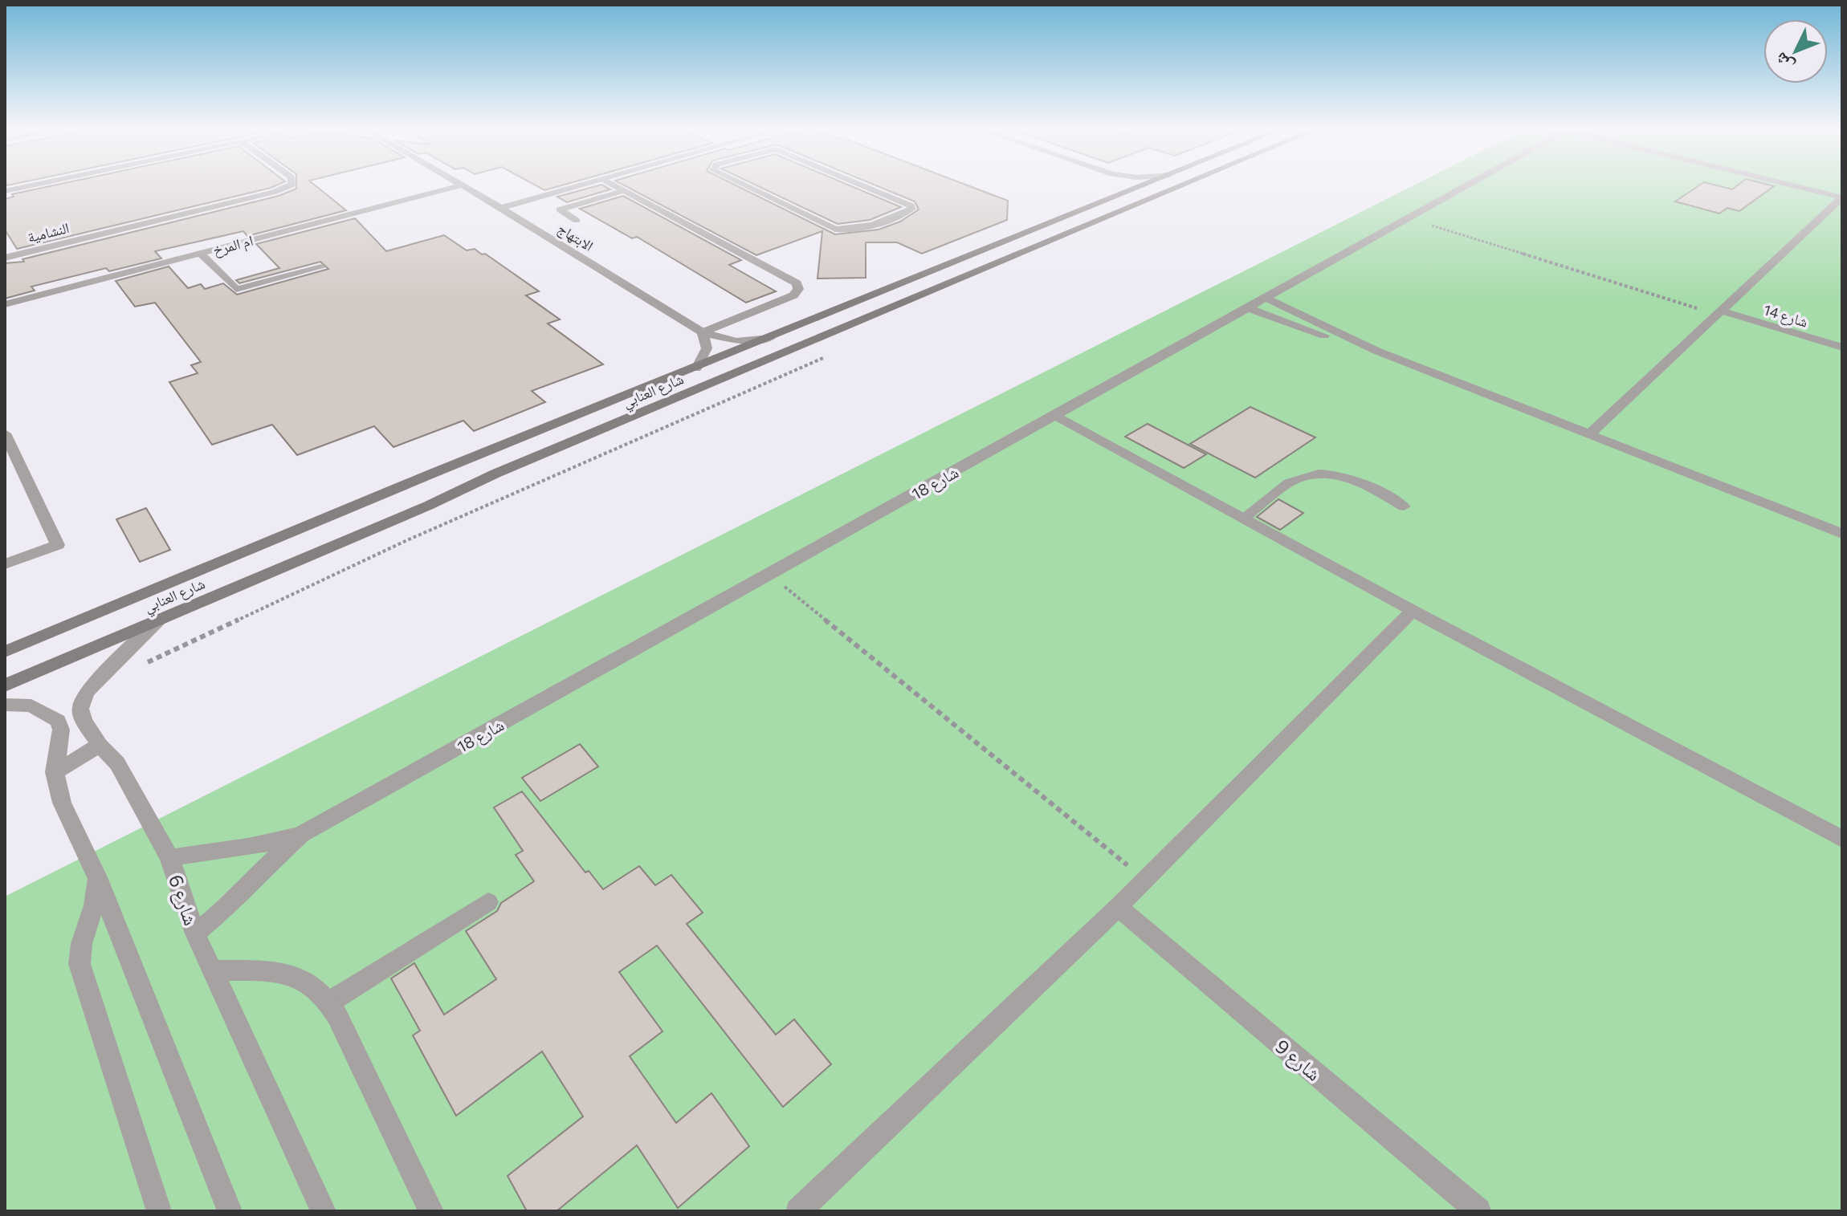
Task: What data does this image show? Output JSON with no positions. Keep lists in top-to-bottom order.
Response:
{
  "streets": {
    "street": [
      "النشامية",
      "الابتهاج",
      "ام المرخ",
      "شارع 14",
      "شارع العنابي",
      "شارع 18",
      "شارع 6",
      "شارع 9"
    ]
  },
  "crossings": [
    ["الابتهاج", "شارع العنابي"],
    ["شارع العنابي", "شارع 6"],
    ["شارع 18", "شارع 6"]
  ],
  "north": "bottom left"
}
